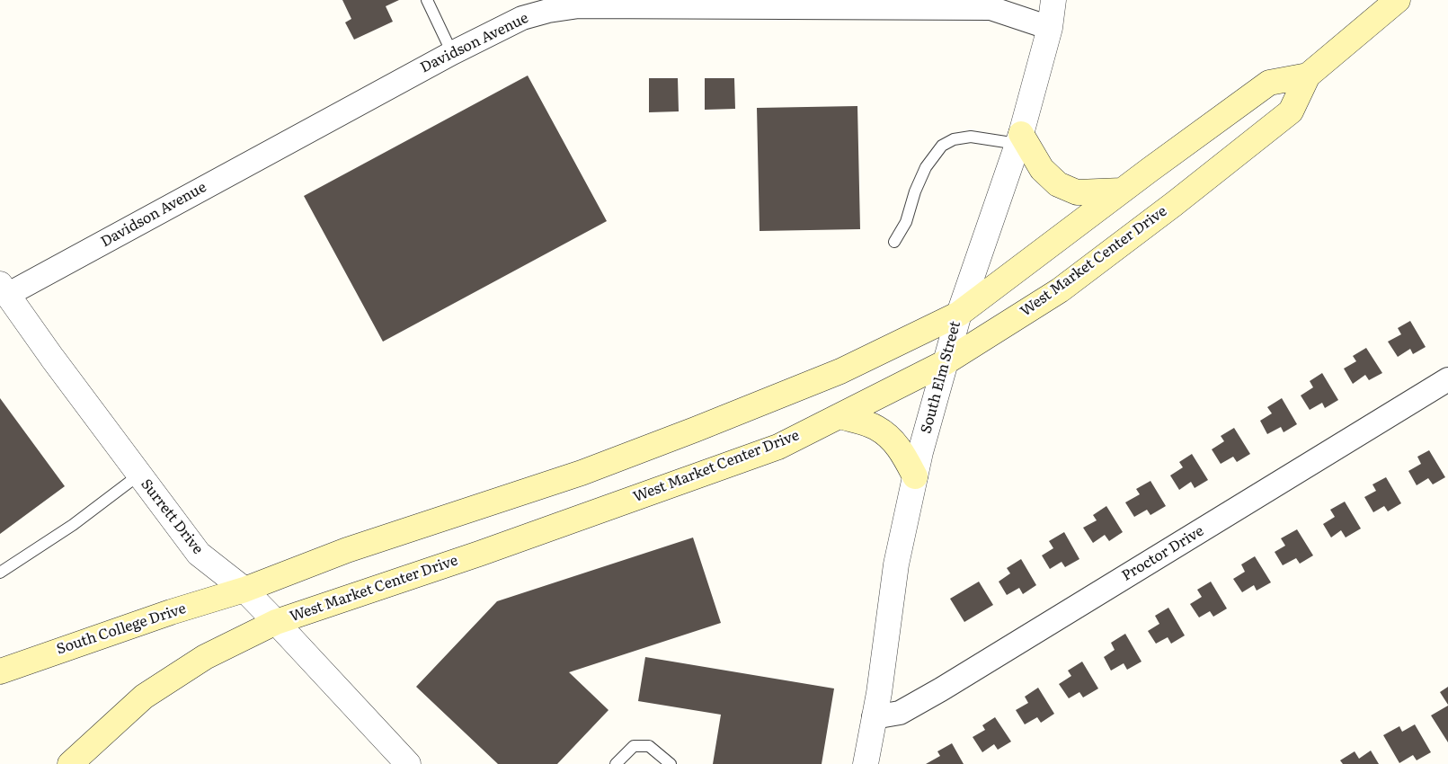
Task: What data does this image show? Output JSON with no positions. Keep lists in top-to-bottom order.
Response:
{
  "streets": {
    "main road": ["West Market Center Drive", "South College Drive"],
    "street": [
      "Davidson Avenue",
      "South Elm Street",
      "Surrett Drive",
      "Proctor Drive"
    ]
  },
  "crossings": [
    ["Davidson Avenue", "South Elm Street"],
    ["Davidson Avenue", "Surrett Drive"],
    ["West Market Center Drive", "South Elm Street"],
    ["West Market Center Drive", "Surrett Drive"],
    ["West Market Center Drive", "South College Drive"],
    ["South Elm Street", "Proctor Drive"],
    ["Surrett Drive", "South College Drive"]
  ]
}
